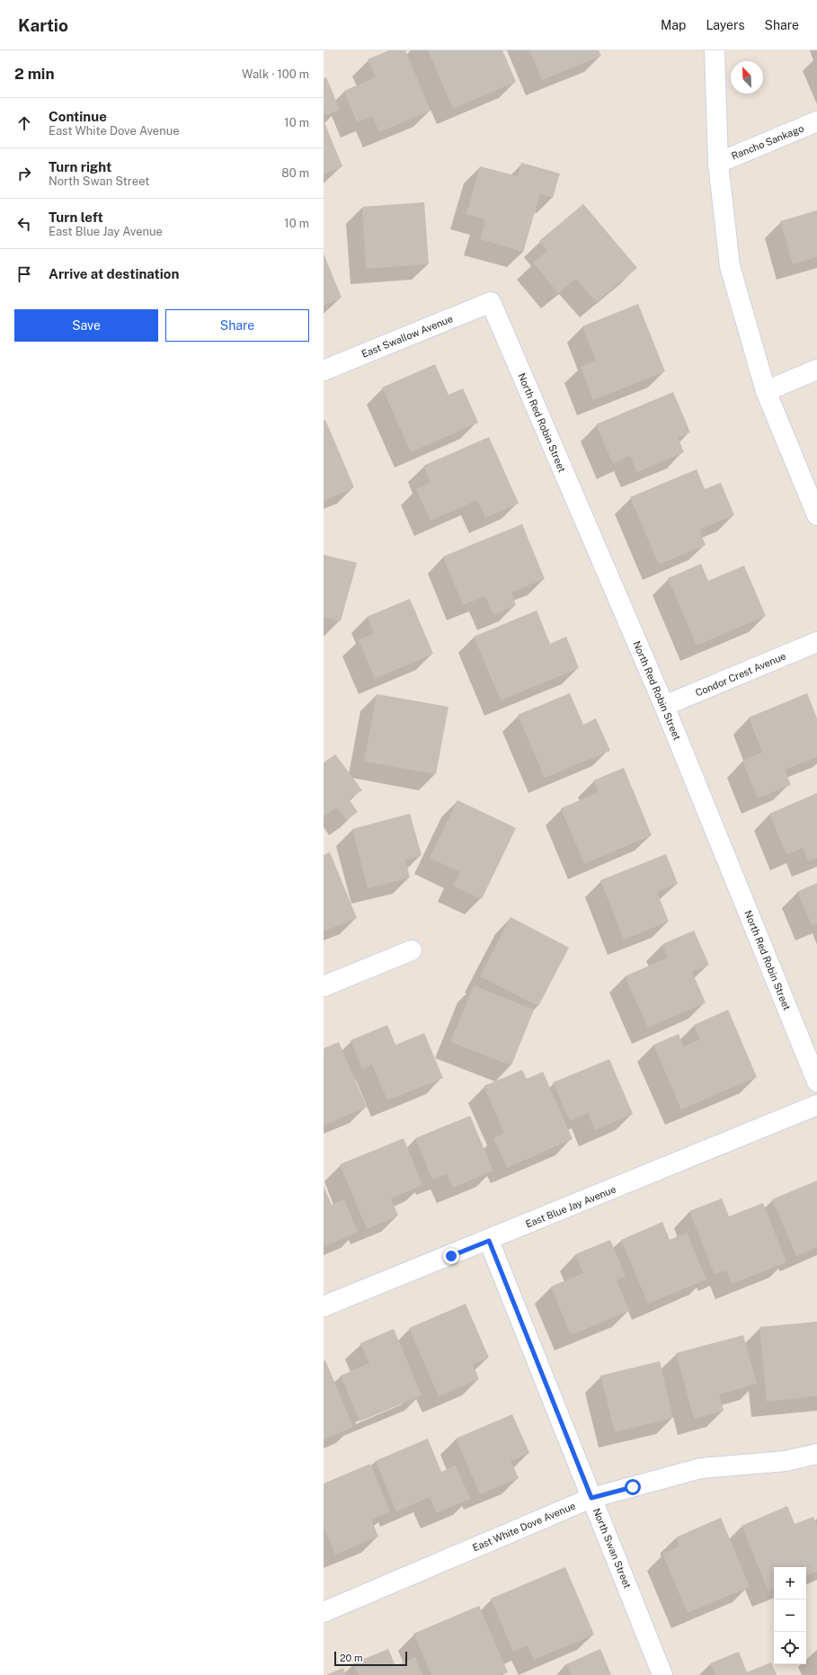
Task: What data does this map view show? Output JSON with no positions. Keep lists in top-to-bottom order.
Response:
{
  "streets": {
    "street": [
      "Rancho Sankago",
      "East Swallow Avenue",
      "North Red Robin Street",
      "Condor Crest Avenue",
      "East Blue Jay Avenue",
      "East White Dove Avenue",
      "North Swan Street"
    ]
  },
  "crossings": [
    ["East Swallow Avenue", "North Red Robin Street"],
    ["North Red Robin Street", "Condor Crest Avenue"],
    ["East Blue Jay Avenue", "North Swan Street"],
    ["East White Dove Avenue", "North Swan Street"]
  ],
  "scale_bar": "20 m",
  "north": "top left",
  "page": {
    "header": "Kartio",
    "nav": ["Map", "Layers", "Share"],
    "heading": ["2 min", "Walk · 100 m"],
    "list": [
      ["Continue", "East White Dove Avenue", "10 m"],
      ["Turn right", "North Swan Street", "80 m"],
      ["Turn left", "East Blue Jay Avenue", "10 m"],
      "Arrive at destination"
    ],
    "buttons": ["Save", "Share"],
    "map_buttons": ["+", "−"],
    "scale": "20 m"
  }
}
